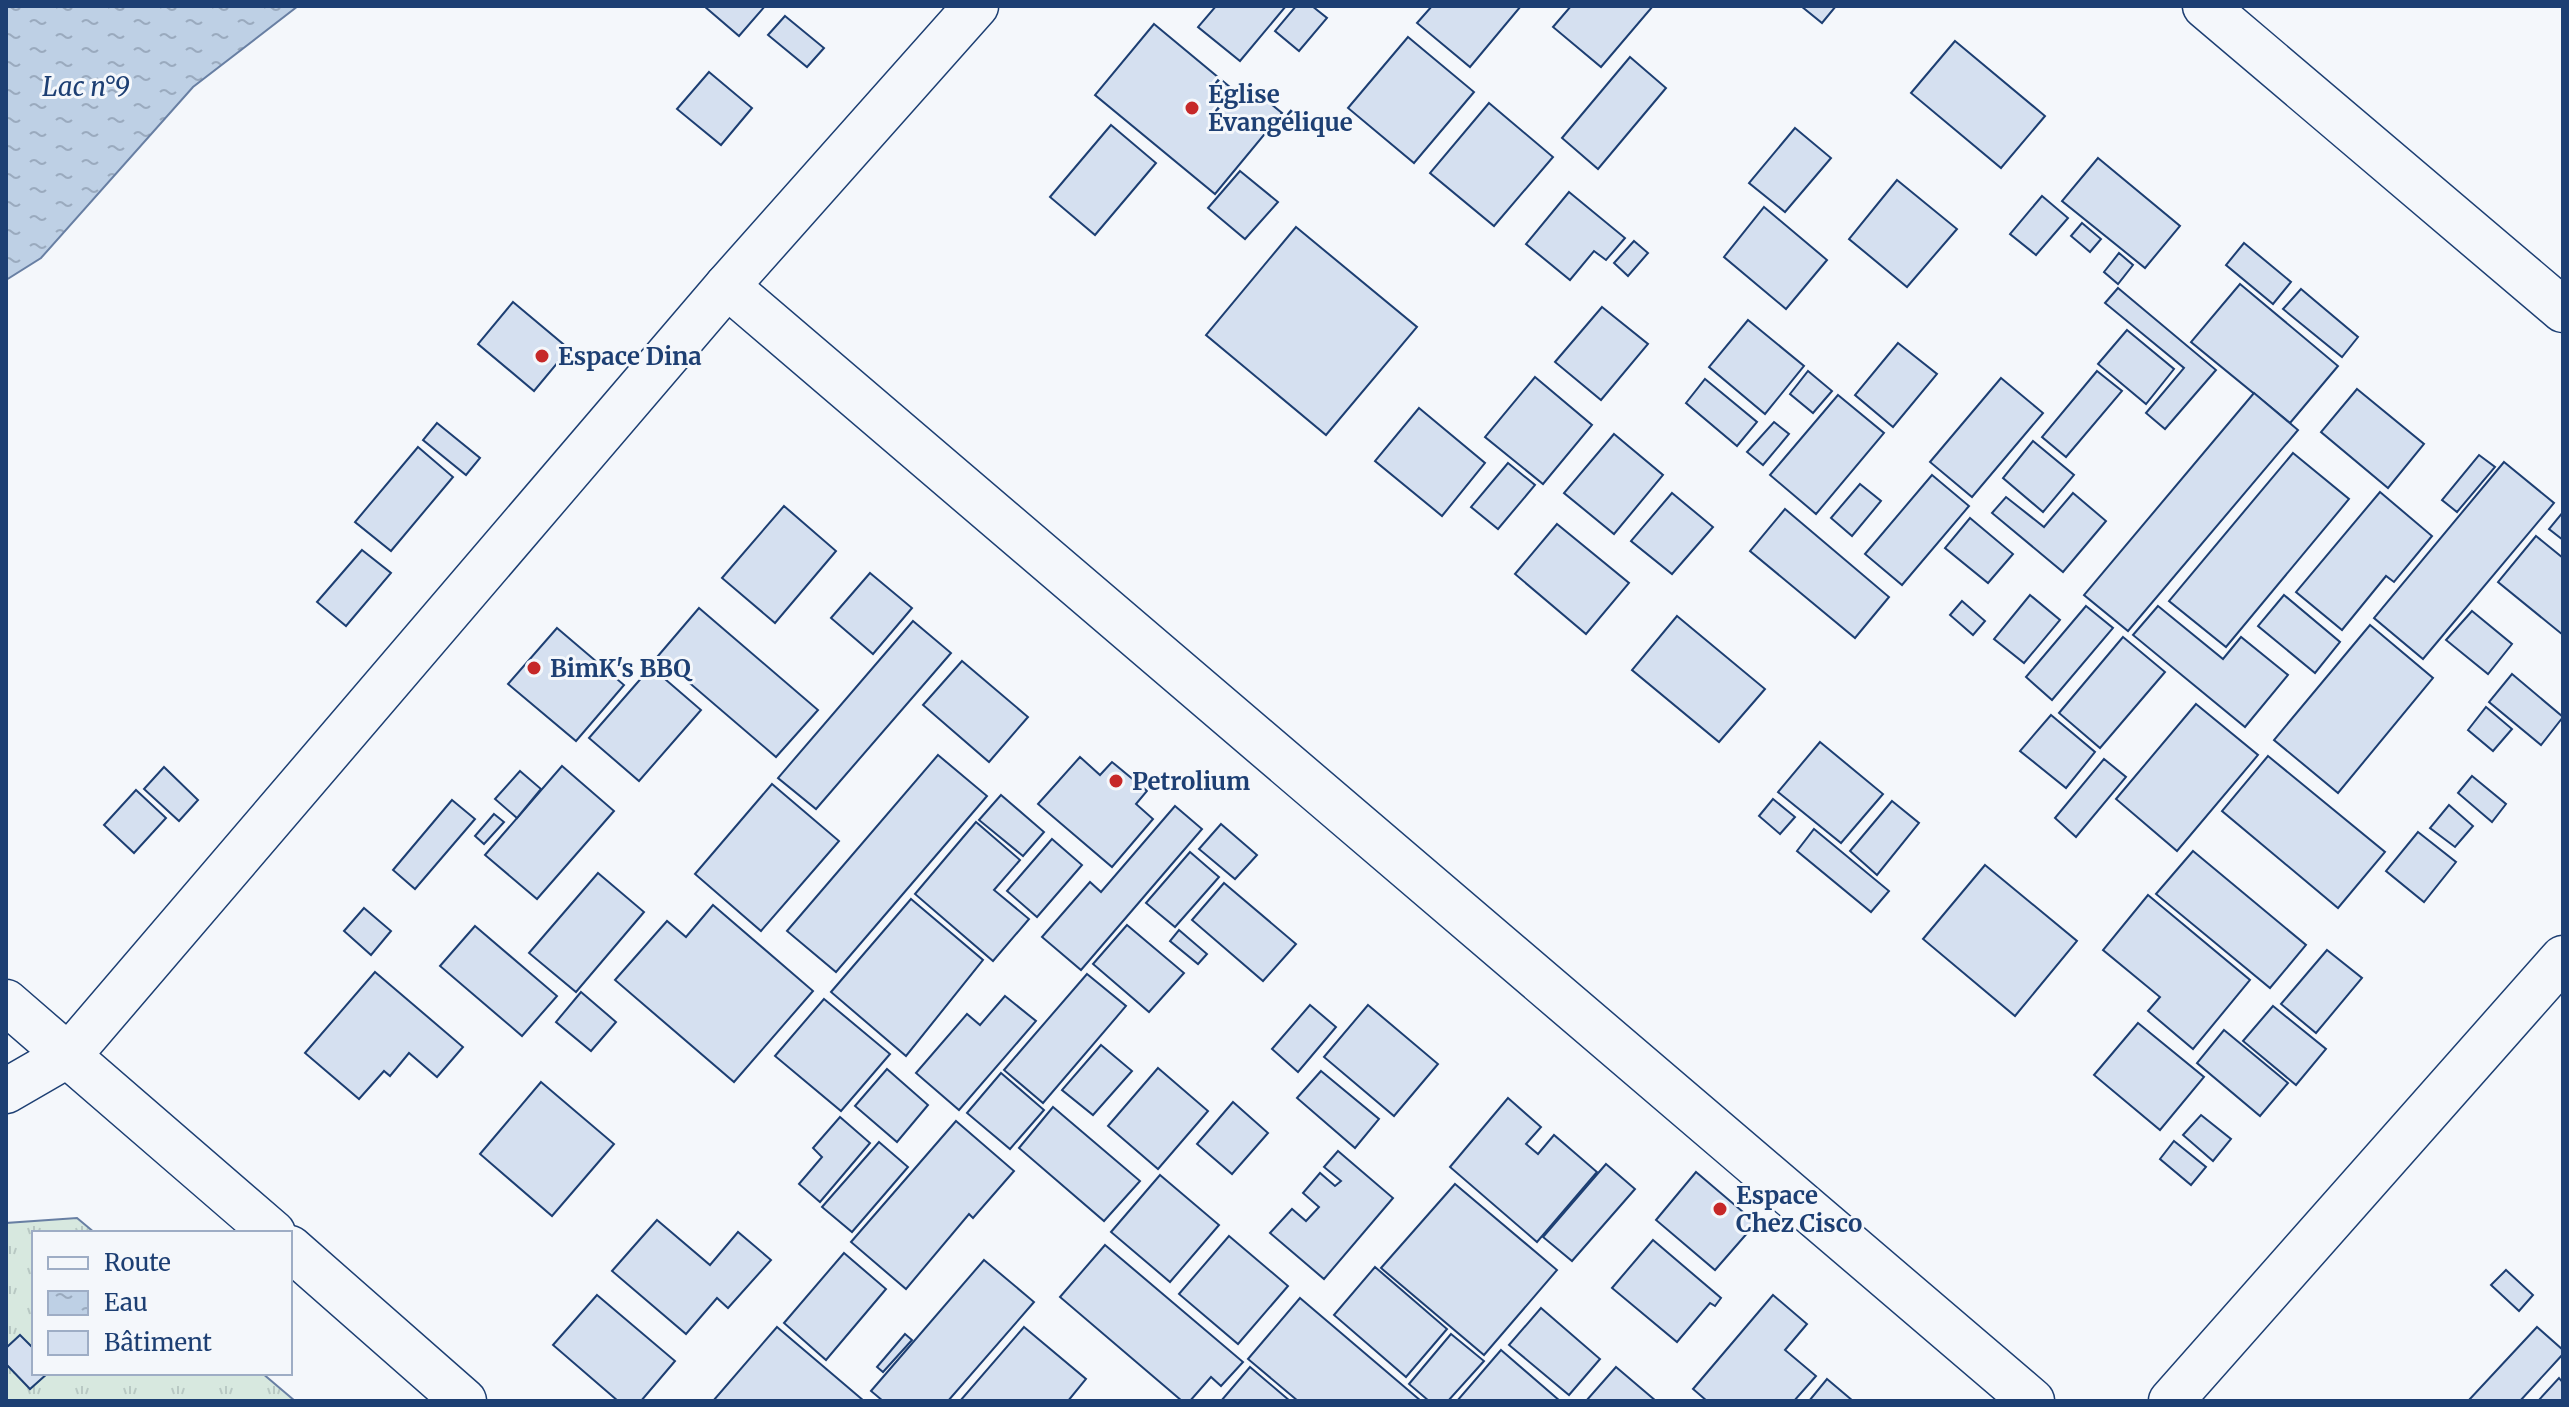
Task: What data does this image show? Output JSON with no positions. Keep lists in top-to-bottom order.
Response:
{
  "water": ["Lac n°9"],
  "places": [
    "Église Évangélique",
    "Espace Dina",
    "BimK's BBQ",
    "Petrolium",
    "Espace Chez Cisco"
  ],
  "legend": ["Route", "Eau", "Bâtiment"]
}
